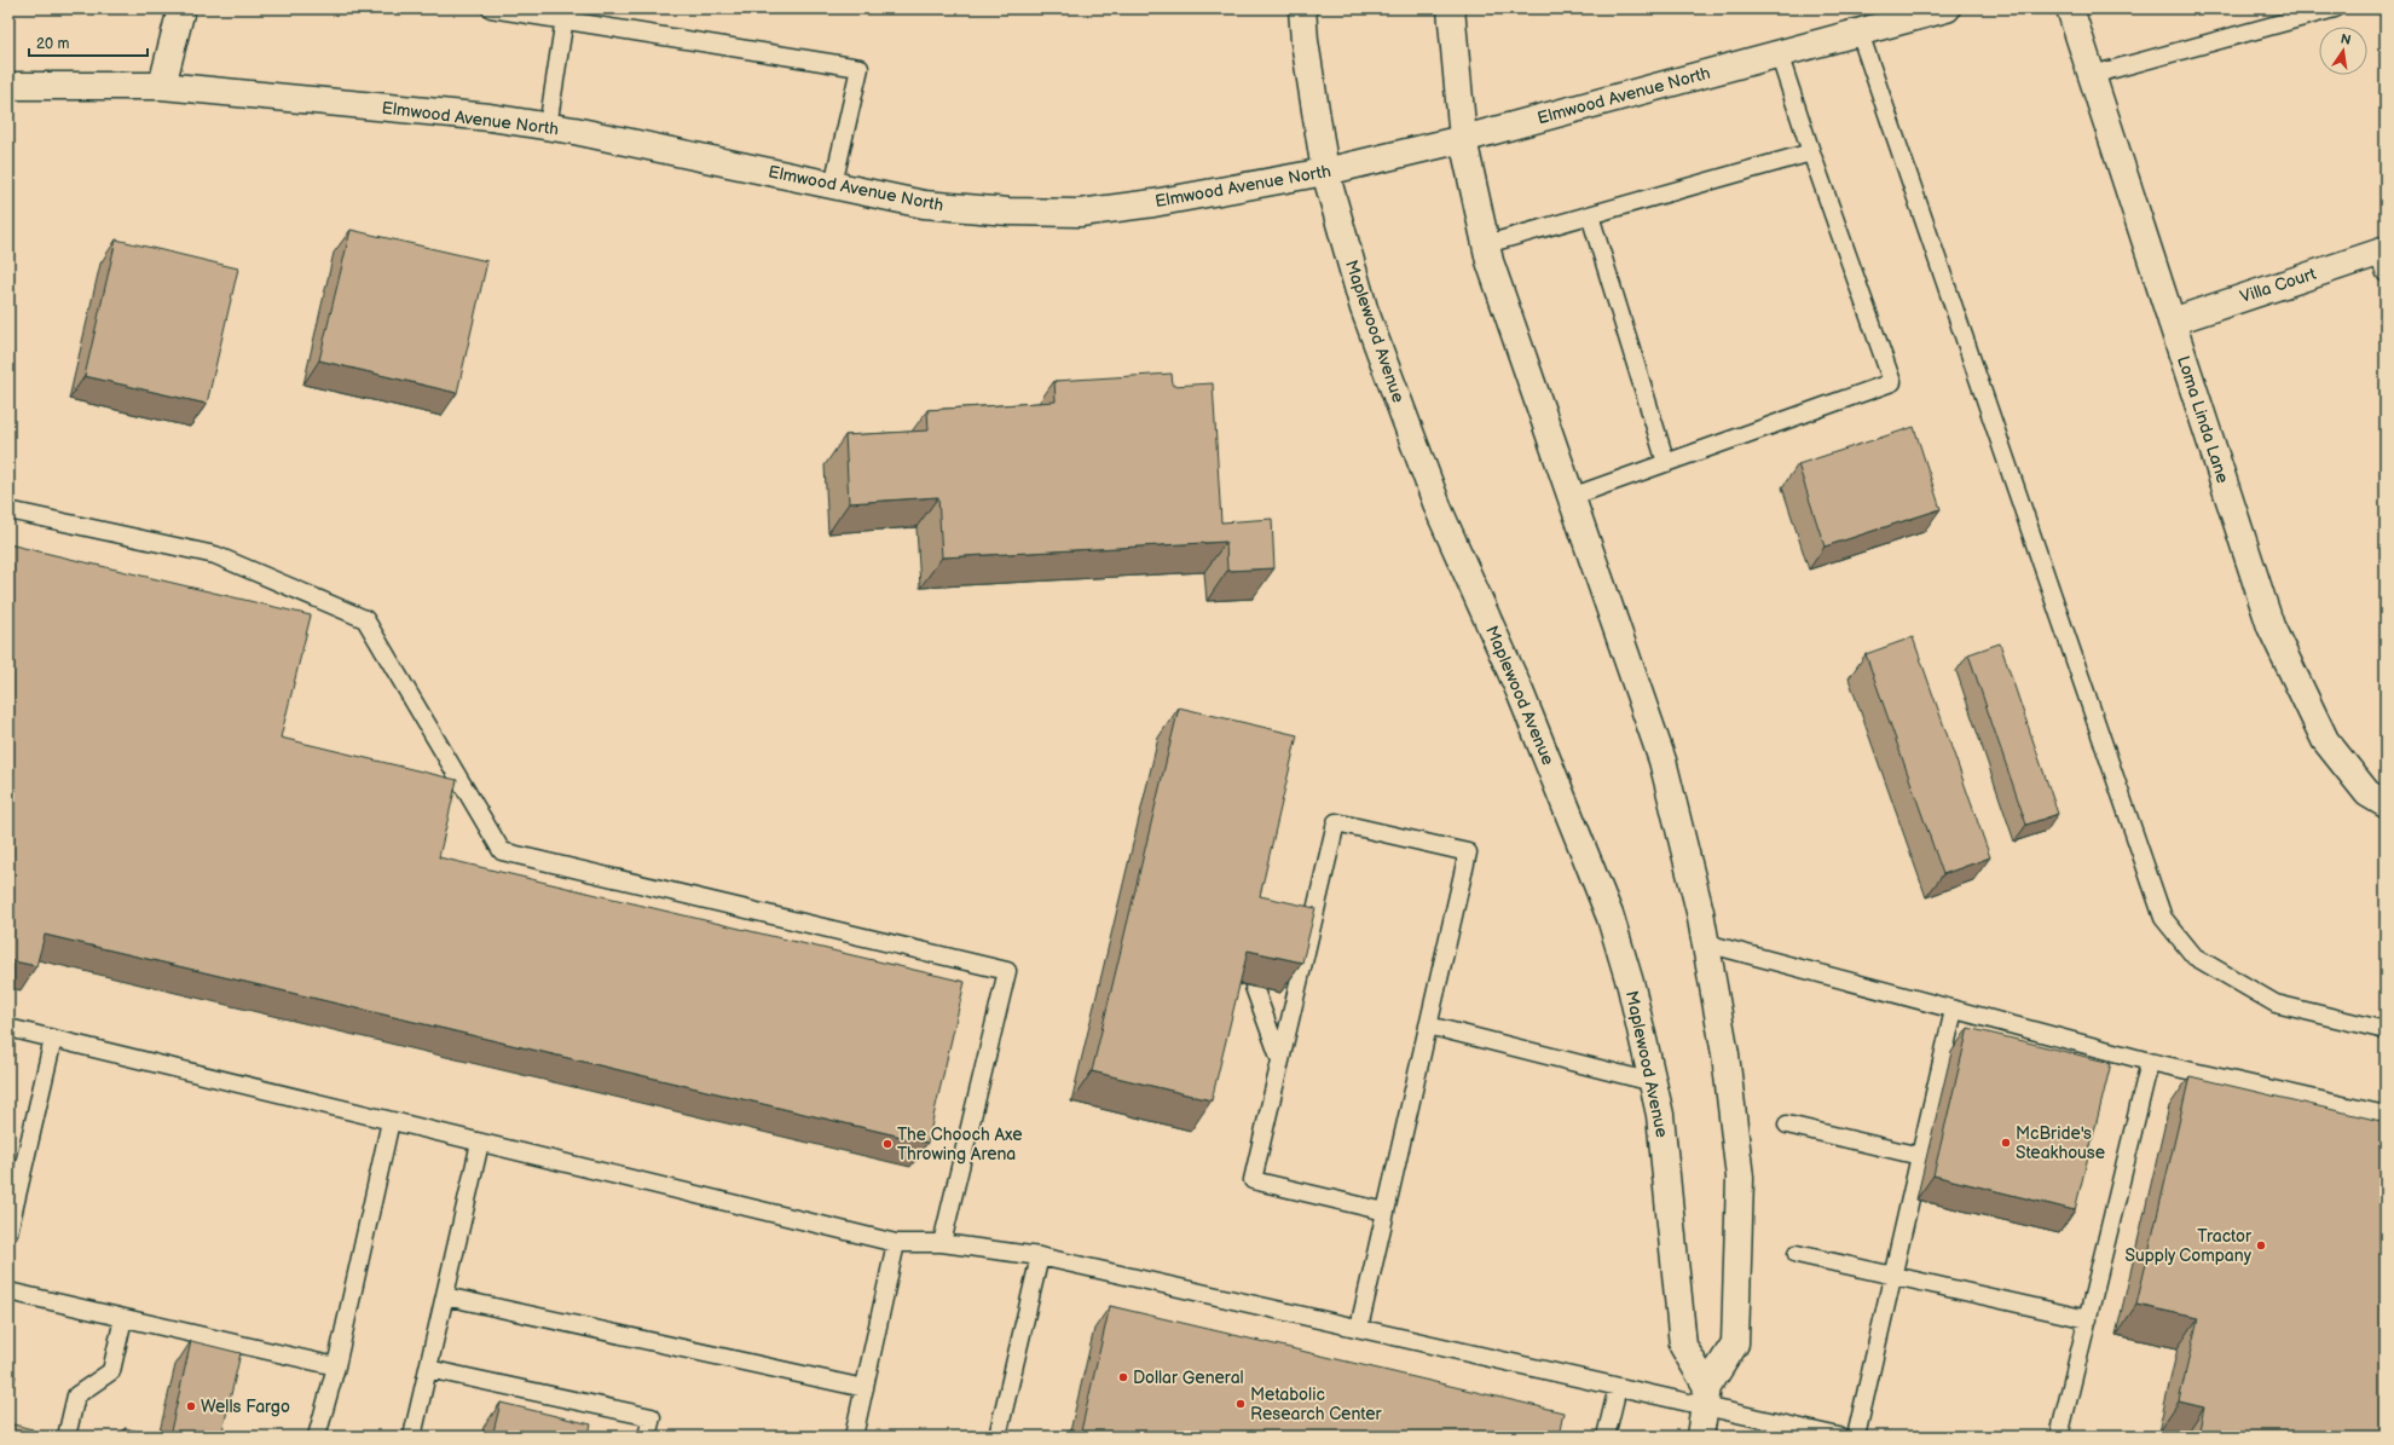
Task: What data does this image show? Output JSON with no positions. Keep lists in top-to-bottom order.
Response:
{
  "streets": {
    "street": [
      "Elmwood Avenue North",
      "Villa Court",
      "Maplewood Avenue",
      "Loma Linda Lane"
    ]
  },
  "crossings": [
    ["Elmwood Avenue North", "Maplewood Avenue"],
    ["Villa Court", "Loma Linda Lane"]
  ],
  "places": [
    "McBride's Steakhouse",
    "The Chooch Axe Throwing Arena",
    "Tractor Supply Company",
    "Dollar General",
    "Metabolic Research Center",
    "Wells Fargo"
  ],
  "scale_bar": "20 m",
  "north": "top"
}
